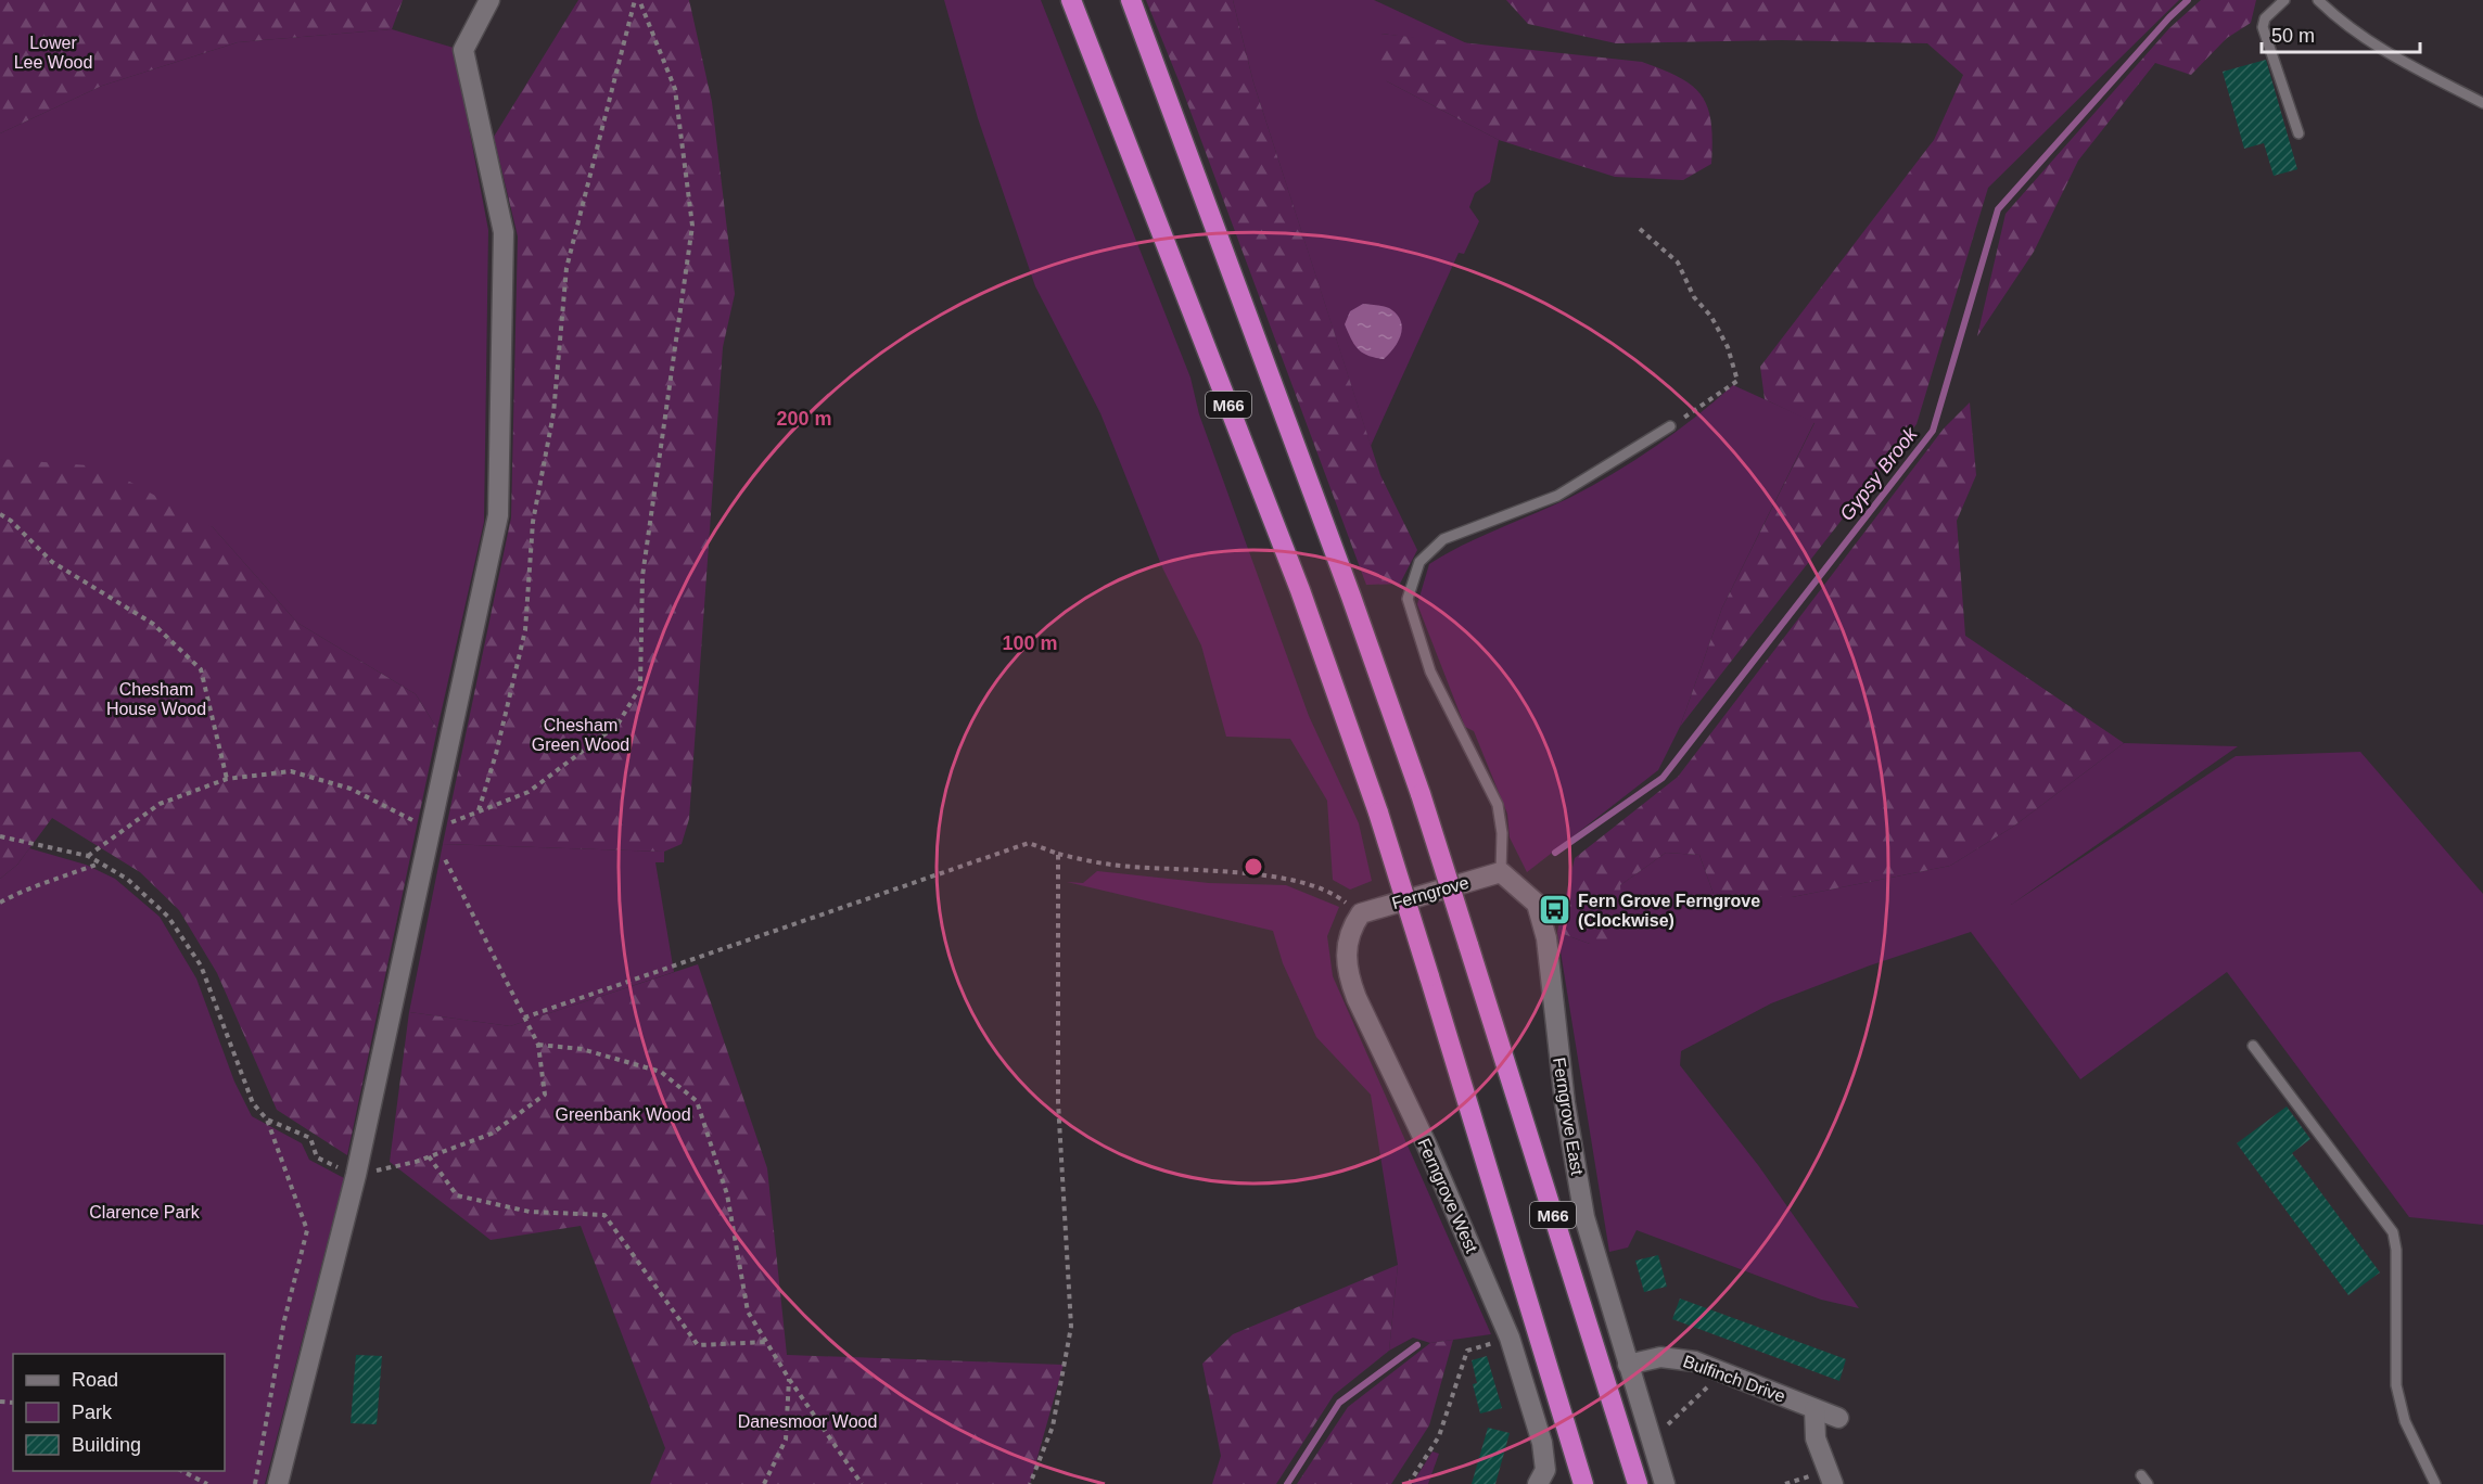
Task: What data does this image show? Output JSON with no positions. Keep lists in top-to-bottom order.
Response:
{
  "streets": {
    "highway": ["M66"],
    "street": [
      "Ferngrove",
      "Ferngrove East",
      "Ferngrove West",
      "Bulfinch Drive"
    ]
  },
  "crossings": [
    ["Ferngrove", "Ferngrove East"],
    ["Ferngrove", "Ferngrove West"],
    ["Ferngrove East", "Bulfinch Drive"]
  ],
  "water": ["Gypsy Brook"],
  "parks": [
    "Lower Lee Wood",
    "Chesham House Wood",
    "Chesham Green Wood",
    "Greenbank Wood",
    "Clarence Park",
    "Danesmoor Wood"
  ],
  "places": {
    "bus stop": ["Fern Grove Ferngrove (Clockwise)"]
  },
  "legend": ["Road", "Park", "Building"],
  "scale_bar": "50 m",
  "rings": ["200 m", "100 m"]
}
